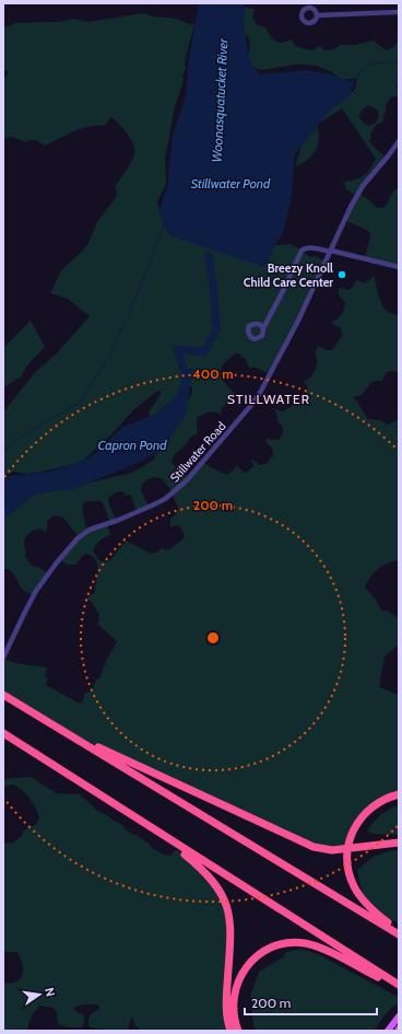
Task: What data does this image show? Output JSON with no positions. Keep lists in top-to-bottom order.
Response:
{
  "streets": {
    "street": ["Stillwater Road"]
  },
  "districts": ["STILLWATER"],
  "water": ["Woonasquatucket River", "Stillwater Pond", "Capron Pond"],
  "places": ["Breezy Knoll Child Care Center"],
  "scale_bar": "200 m",
  "north": "right",
  "rings": ["400 m", "200 m"]
}
